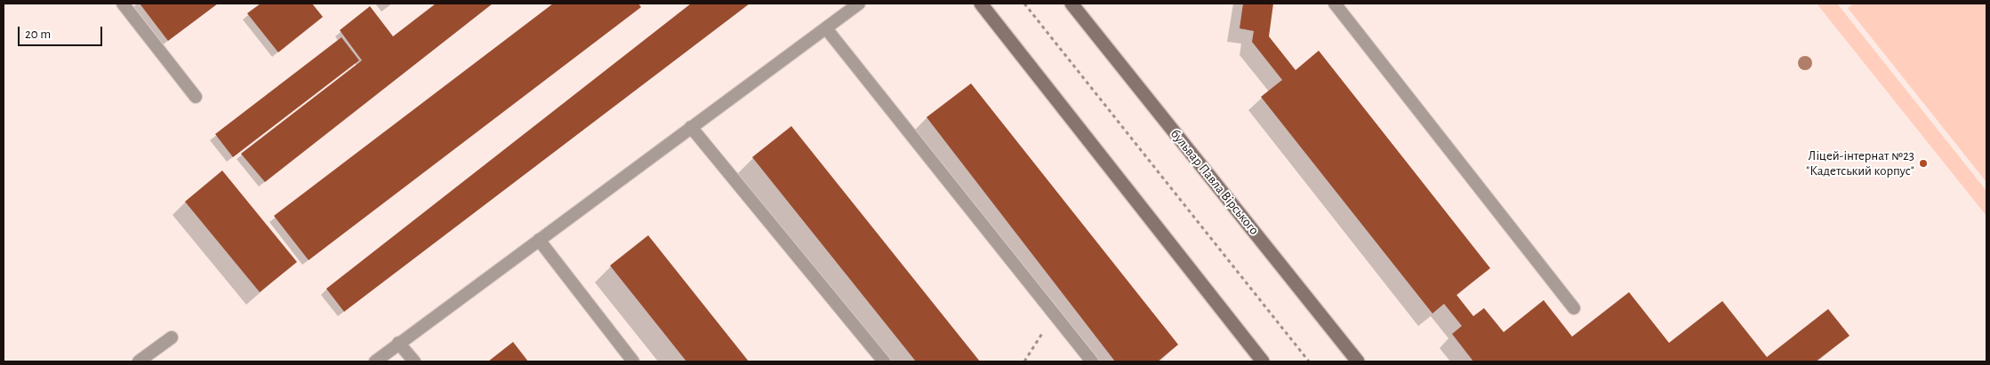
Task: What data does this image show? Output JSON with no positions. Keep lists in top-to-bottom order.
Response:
{
  "streets": {
    "street": ["бульвар Павла Вірського"]
  },
  "places": ["Ліцей-інтернат №23 \"Кадетський корпус\""],
  "scale_bar": "20 m"
}
